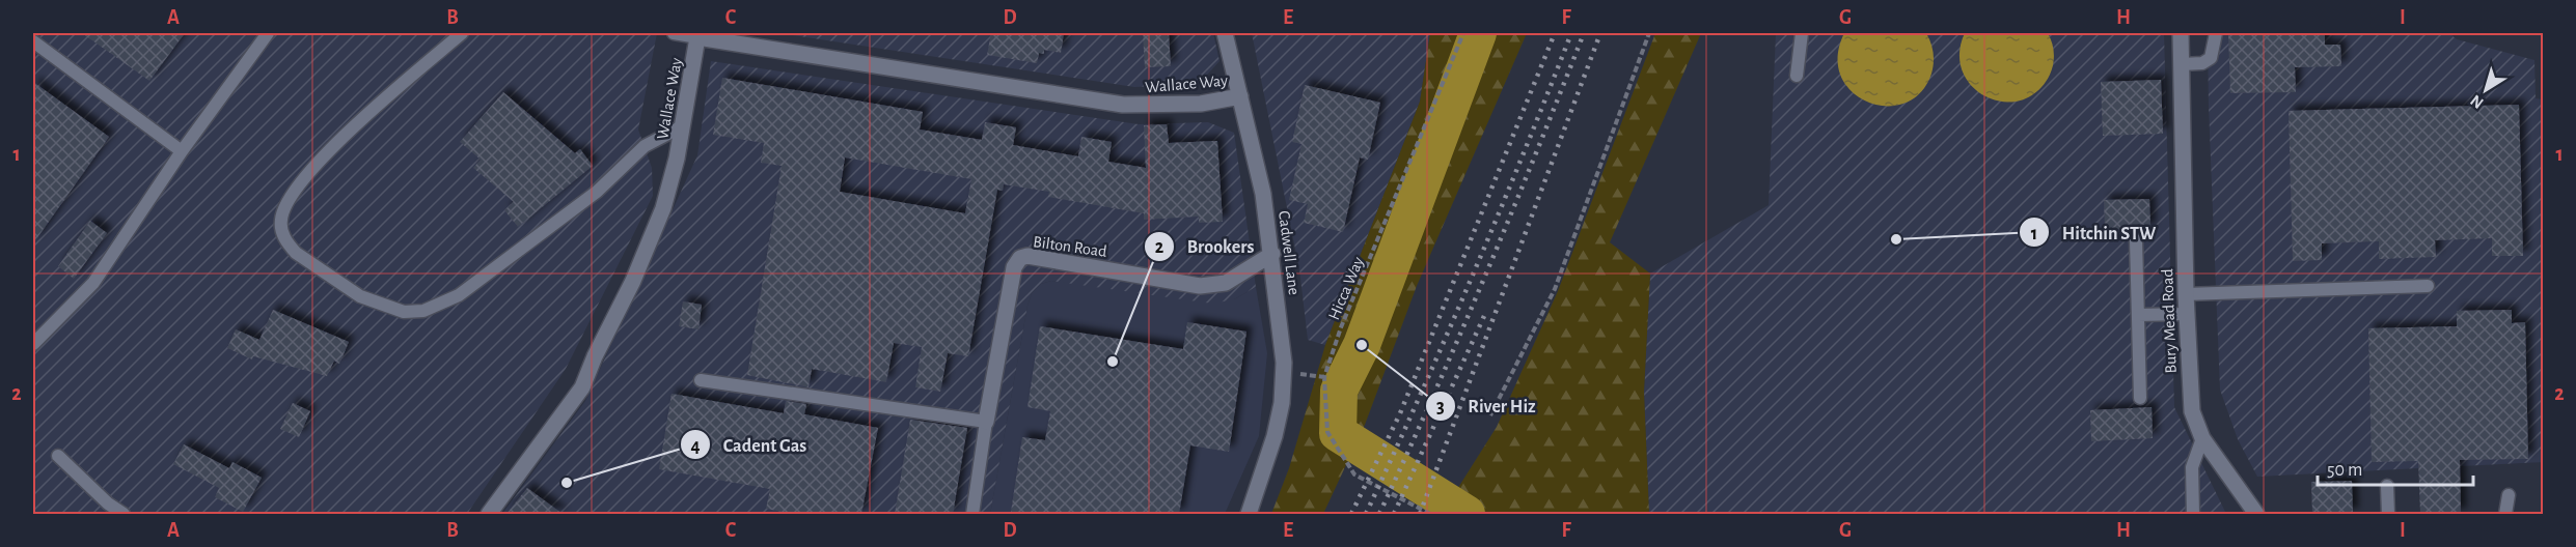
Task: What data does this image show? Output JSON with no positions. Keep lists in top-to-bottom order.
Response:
{
  "streets": {
    "street": [
      "Wallace Way",
      "Bilton Road",
      "Cadwell Lane",
      "Bury Mead Road"
    ],
    "path": ["Hicca Way"]
  },
  "crossings": [
    ["Wallace Way", "Cadwell Lane"],
    ["Bilton Road", "Cadwell Lane"]
  ],
  "places": [
    "Hitchin STW",
    "River Hiz",
    "Brookers",
    "Cadent Gas"
  ],
  "scale_bar": "50 m",
  "north": "bottom left",
  "grid": {
    "columns": [
      "A",
      "B",
      "C",
      "D",
      "E",
      "F",
      "G",
      "H",
      "I"
    ],
    "rows": ["1", "2"]
  }
}
